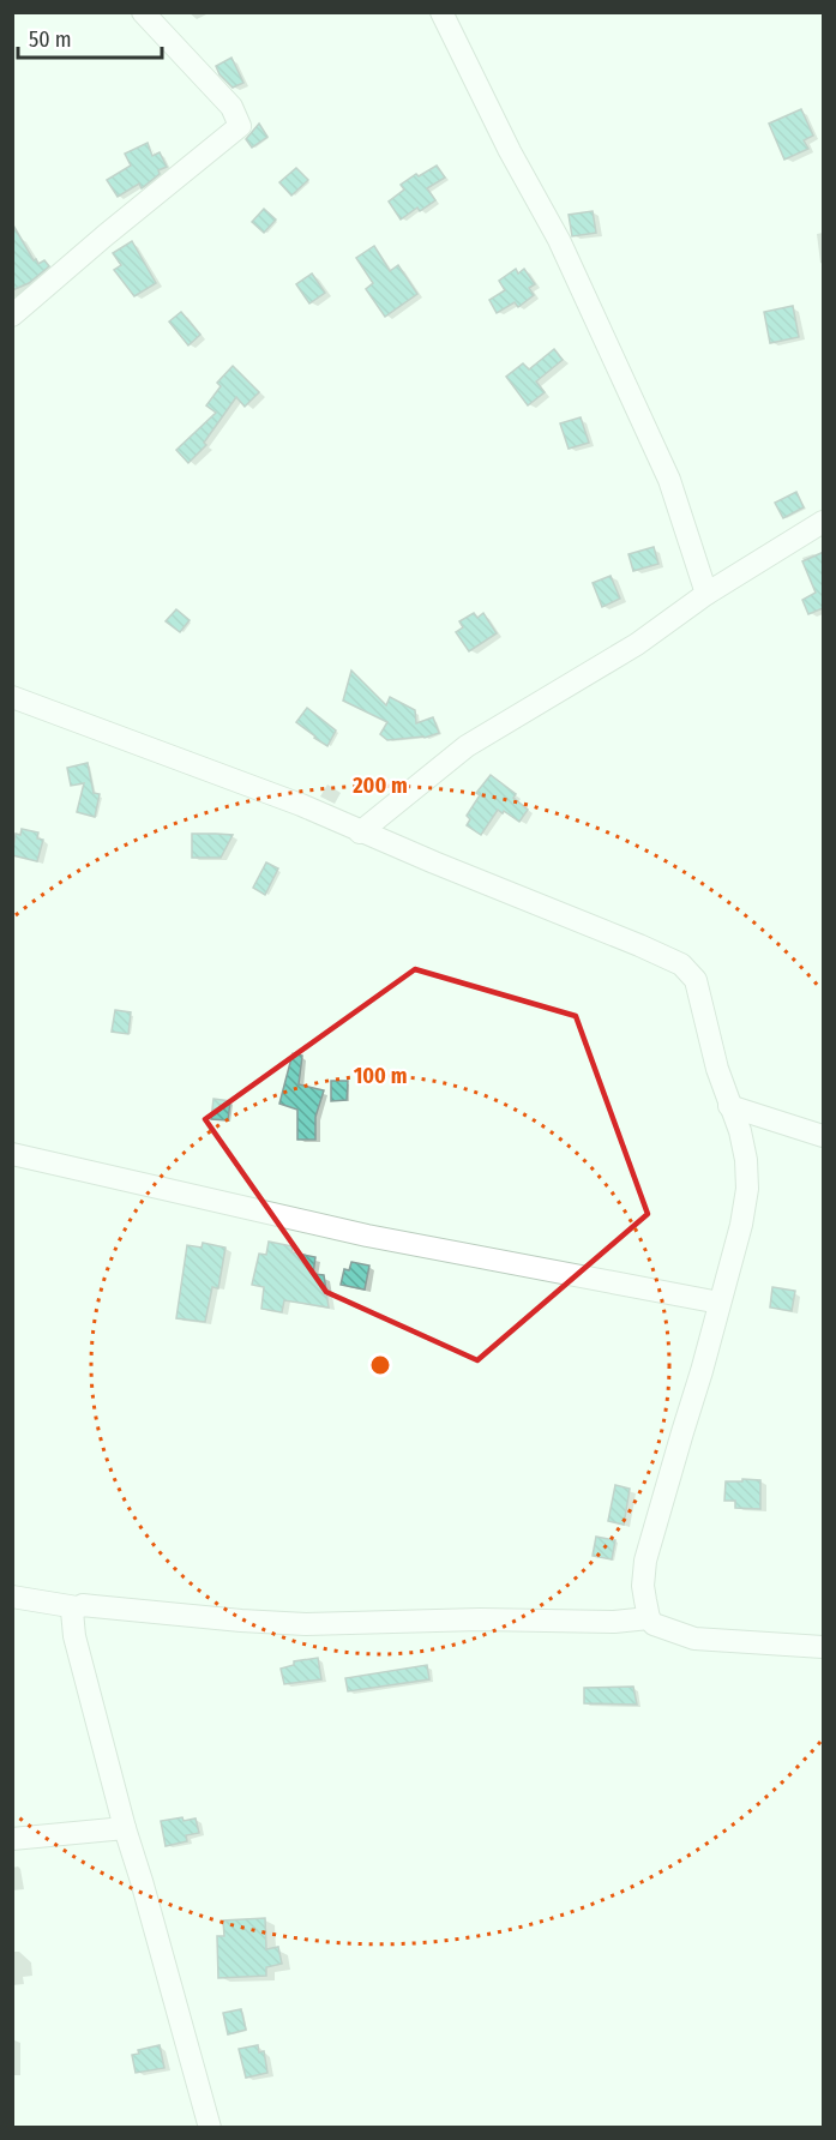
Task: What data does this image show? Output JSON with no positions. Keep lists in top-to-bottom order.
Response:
{
  "scale_bar": "50 m",
  "rings": ["200 m", "100 m"]
}
